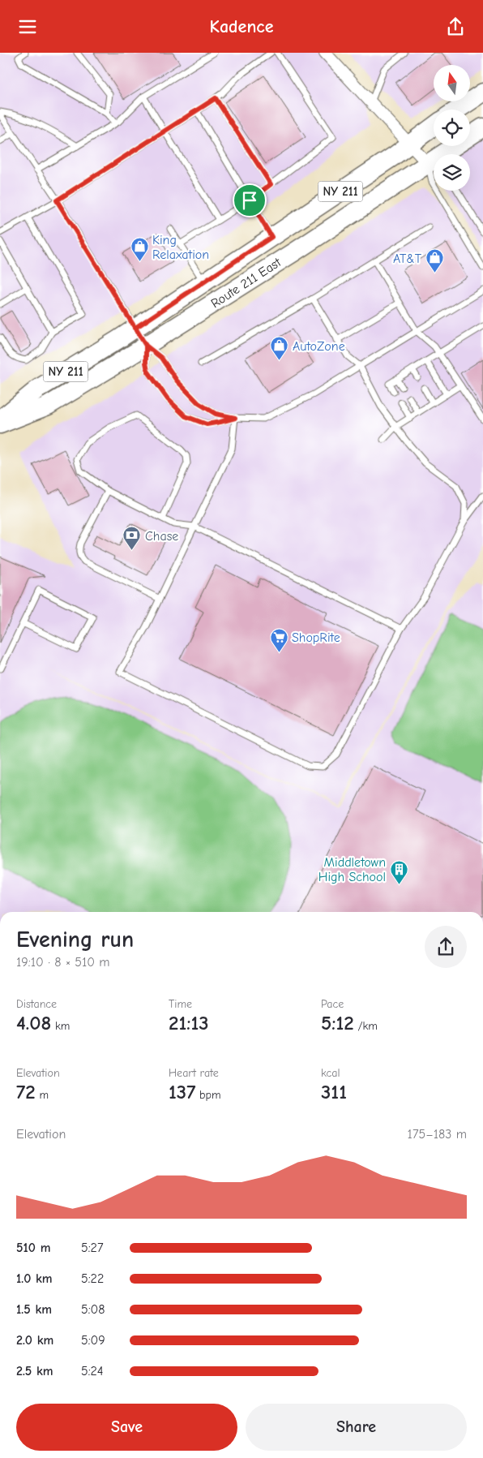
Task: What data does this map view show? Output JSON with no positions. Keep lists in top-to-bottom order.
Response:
{
  "streets": {
    "main road": ["NY 211", "Route 211 East"]
  },
  "places": {
    "shop": ["King Relaxation", "AT&T", "AutoZone"],
    "bank": ["Chase"],
    "supermarket": ["ShopRite"],
    "building": ["Middletown High School"]
  },
  "north": "top",
  "page": {
    "header": "Kadence",
    "heading": ["Evening run", "19:10 · 8 × 510 m"],
    "stats": [
      ["Distance", "4.08 km"],
      ["Time", "21:13"],
      ["Pace", "5:12 /km"],
      ["Elevation", "72 m"],
      ["Heart rate", "137 bpm"],
      ["kcal", "311"]
    ],
    "chart": ["Elevation", "175–183 m"],
    "list": [
      {
        "name": "510 m",
        "note": "5:27"
      },
      {
        "name": "1.0 km",
        "note": "5:22"
      },
      {
        "name": "1.5 km",
        "note": "5:08"
      },
      {
        "name": "2.0 km",
        "note": "5:09"
      },
      {
        "name": "2.5 km",
        "note": "5:24"
      }
    ],
    "buttons": ["Save", "Share"]
  }
}
